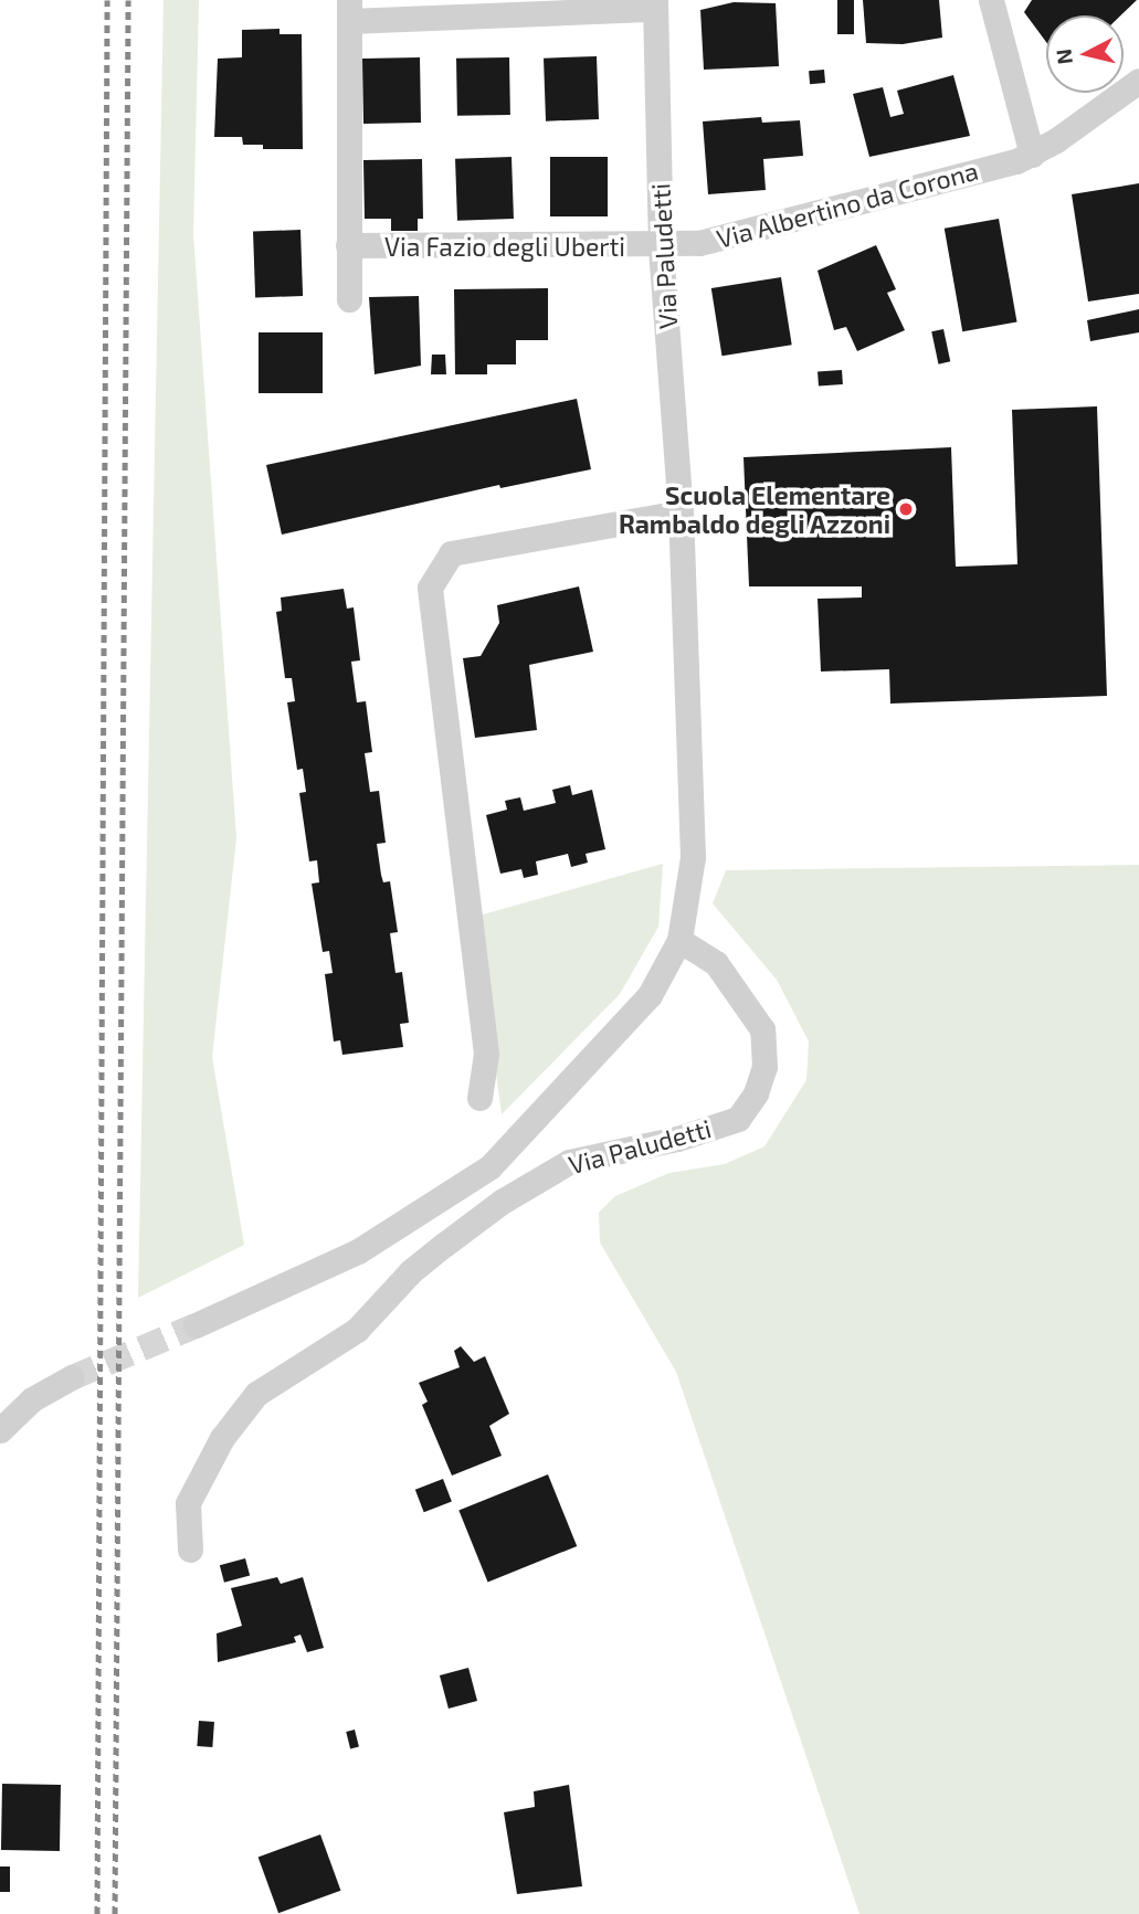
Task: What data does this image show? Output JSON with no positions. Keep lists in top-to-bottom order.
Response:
{
  "streets": {
    "street": ["Via Albertino da Corona", "Via Fazio degli Uberti", "Via Paludetti"]
  },
  "crossings": [
    ["Via Albertino da Corona", "Via Fazio degli Uberti"],
    ["Via Albertino da Corona", "Via Paludetti"],
    ["Via Fazio degli Uberti", "Via Paludetti"]
  ],
  "places": ["Scuola Elementare Rambaldo degli Azzoni"],
  "north": "left"
}
